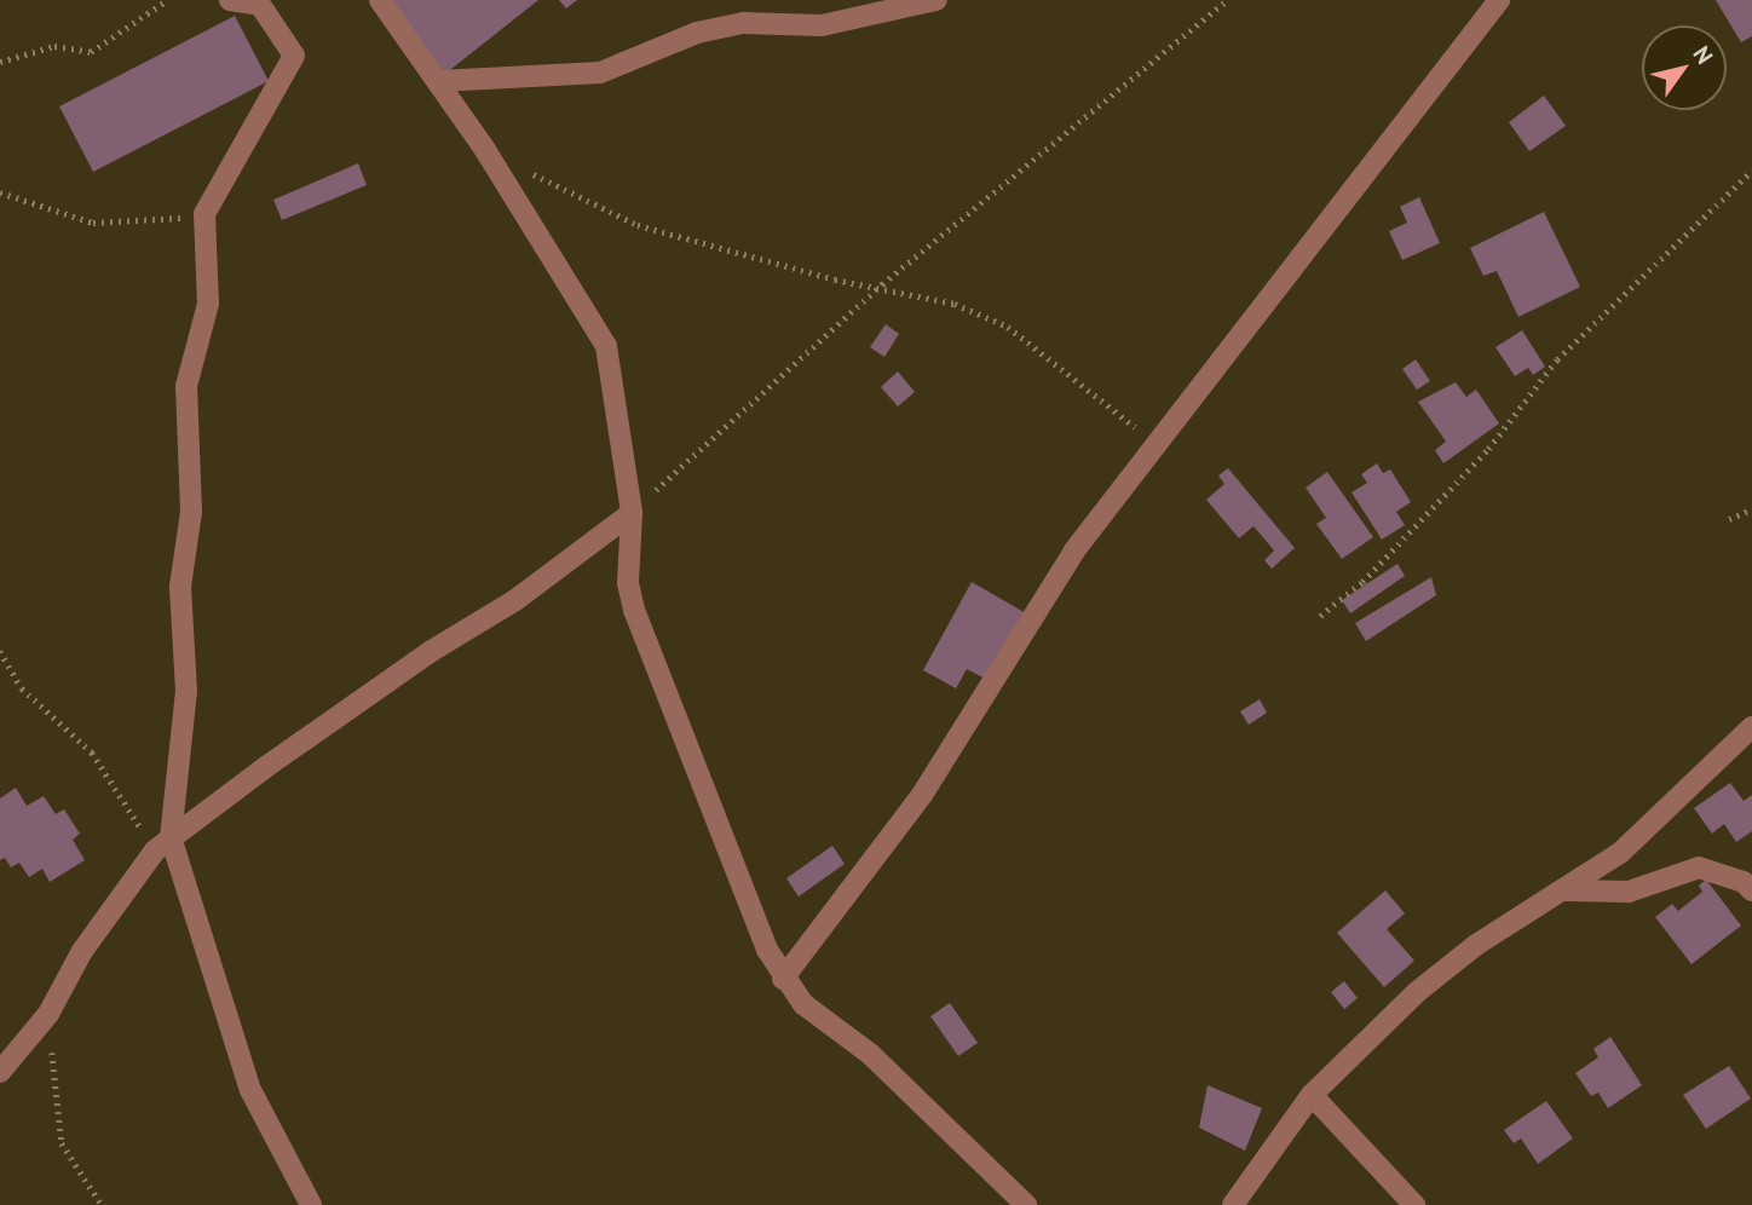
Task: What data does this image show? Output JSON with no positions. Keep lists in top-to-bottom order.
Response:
{
  "north": "top right"
}
